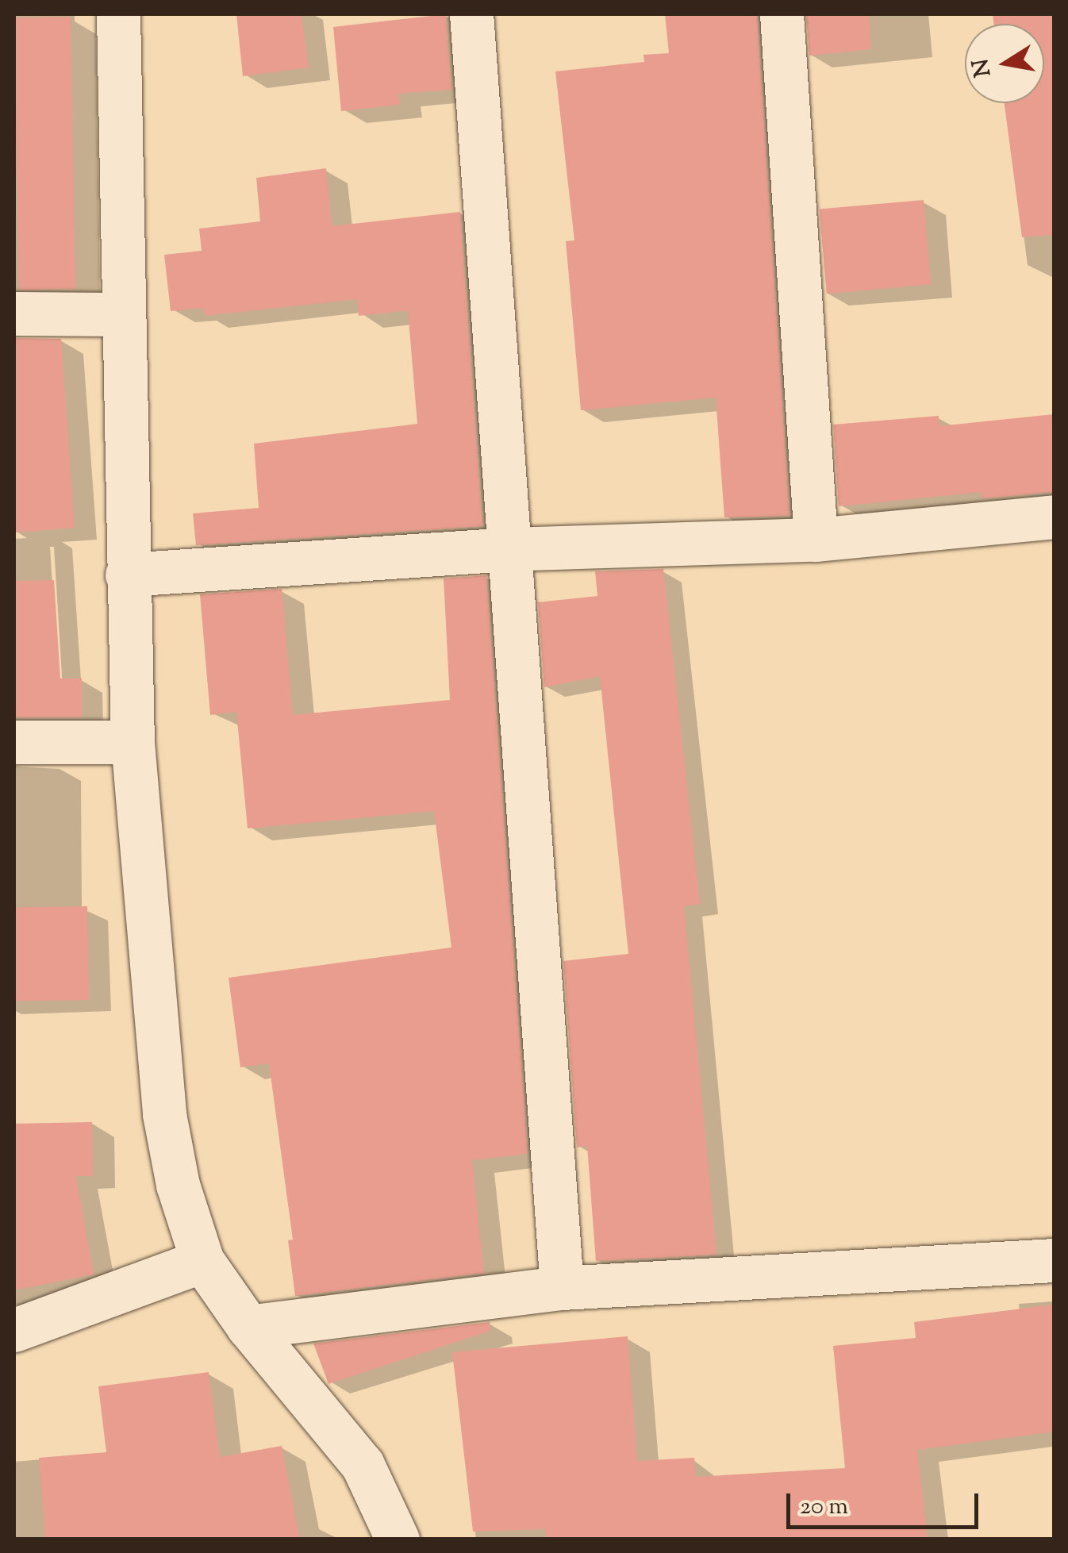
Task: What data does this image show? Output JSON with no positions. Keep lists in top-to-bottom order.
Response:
{
  "scale_bar": "20 m",
  "north": "left"
}
